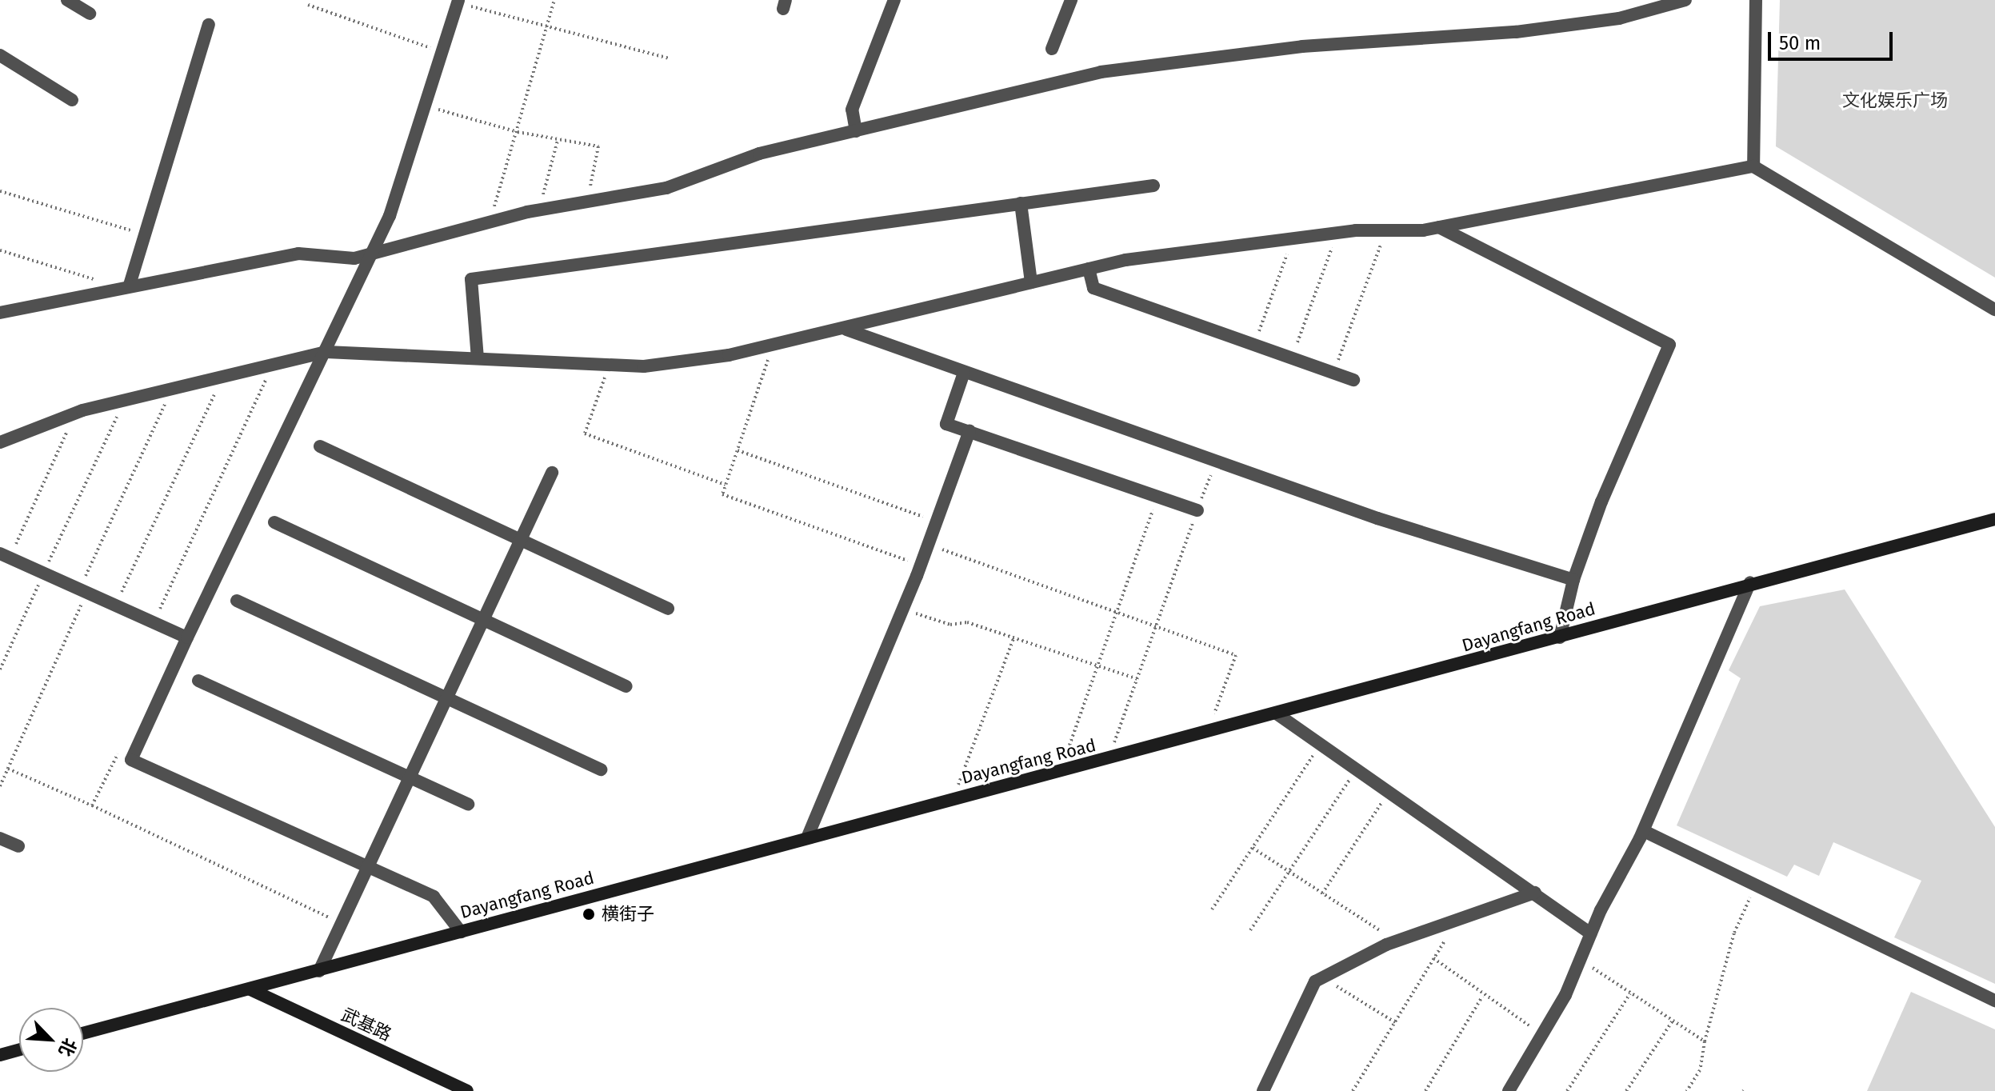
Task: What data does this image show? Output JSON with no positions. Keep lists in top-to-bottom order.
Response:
{
  "streets": {
    "main road": ["Dayangfang Road", "武基路"]
  },
  "crossings": [
    ["Dayangfang Road", "武基路"]
  ],
  "parks": ["文化娱乐广场"],
  "places": ["横街子"],
  "scale_bar": "50 m",
  "north": "bottom right"
}
